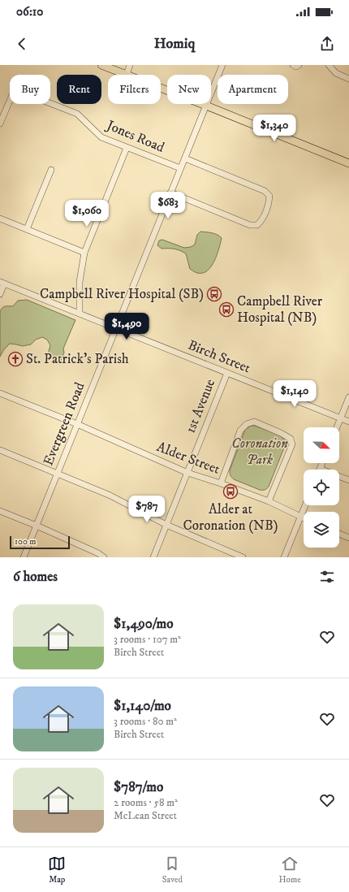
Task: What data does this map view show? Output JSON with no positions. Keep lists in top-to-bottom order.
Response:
{
  "streets": {
    "street": [
      "Jones Road",
      "Birch Street",
      "1st Avenue",
      "Evergreen Road",
      "Alder Street"
    ]
  },
  "crossings": [
    ["Jones Road", "Evergreen Road"],
    ["Birch Street", "1st Avenue"],
    ["Birch Street", "Evergreen Road"],
    ["1st Avenue", "Alder Street"],
    ["Evergreen Road", "Alder Street"]
  ],
  "parks": ["Coronation Park"],
  "places": {
    "bus stop": ["Campbell River Hospital (SB)", "Campbell River Hospital (NB)", "Alder at Coronation (NB)"],
    "church": ["St. Patrick's Parish"]
  },
  "scale_bar": "100 m",
  "north": "right",
  "page": {
    "status": "06:10",
    "header": "Homiq",
    "chip": [
      "Buy",
      "Rent",
      "Filters",
      "New",
      "Apartment"
    ],
    "price": [
      "$1,340",
      "$683",
      "$1,060",
      "$1,490",
      "$1,140",
      "$787"
    ],
    "scale": "100 m",
    "heading": "6 homes",
    "list": [
      {
        "name": "$1,490/mo",
        "note": "3 rooms · 107 m² · Birch Street"
      },
      {
        "name": "$1,140/mo",
        "note": "3 rooms · 80 m² · Birch Street"
      },
      {
        "name": "$787/mo",
        "note": "2 rooms · 58 m² · McLean Street"
      }
    ],
    "tabs": ["Map", "Saved", "Home"]
  }
}
